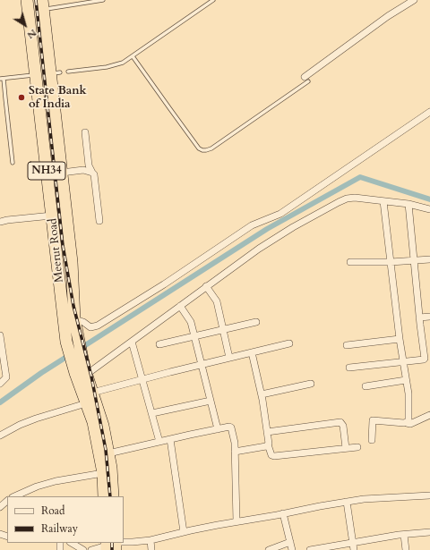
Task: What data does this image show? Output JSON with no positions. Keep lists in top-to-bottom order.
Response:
{
  "streets": {
    "highway": ["NH34", "Meerut Road"]
  },
  "places": ["State Bank of India"],
  "legend": ["Road", "Railway"],
  "north": "bottom right"
}
